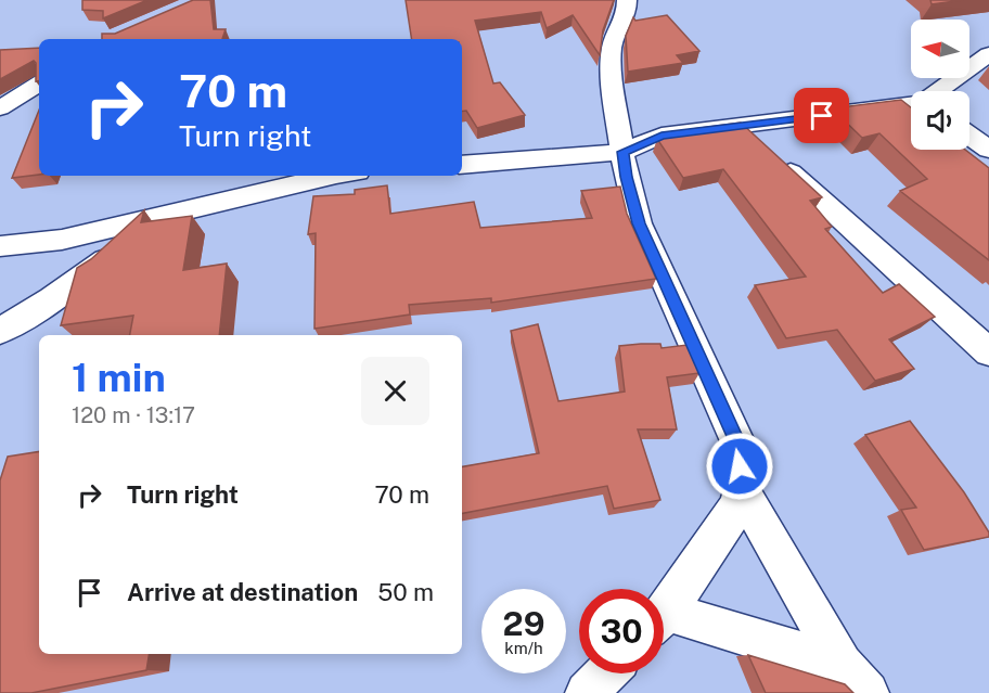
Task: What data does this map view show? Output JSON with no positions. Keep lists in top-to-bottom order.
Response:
{
  "north": "left",
  "page": {
    "turn": ["70 m", "Turn right"],
    "heading": ["1 min", "120 m · 13:17"],
    "list": [
      {
        "name": "Turn right",
        "value": "70 m"
      },
      {
        "name": "Arrive at destination",
        "value": "50 m"
      }
    ],
    "speed": "29 km/h",
    "limit": "30"
  }
}
